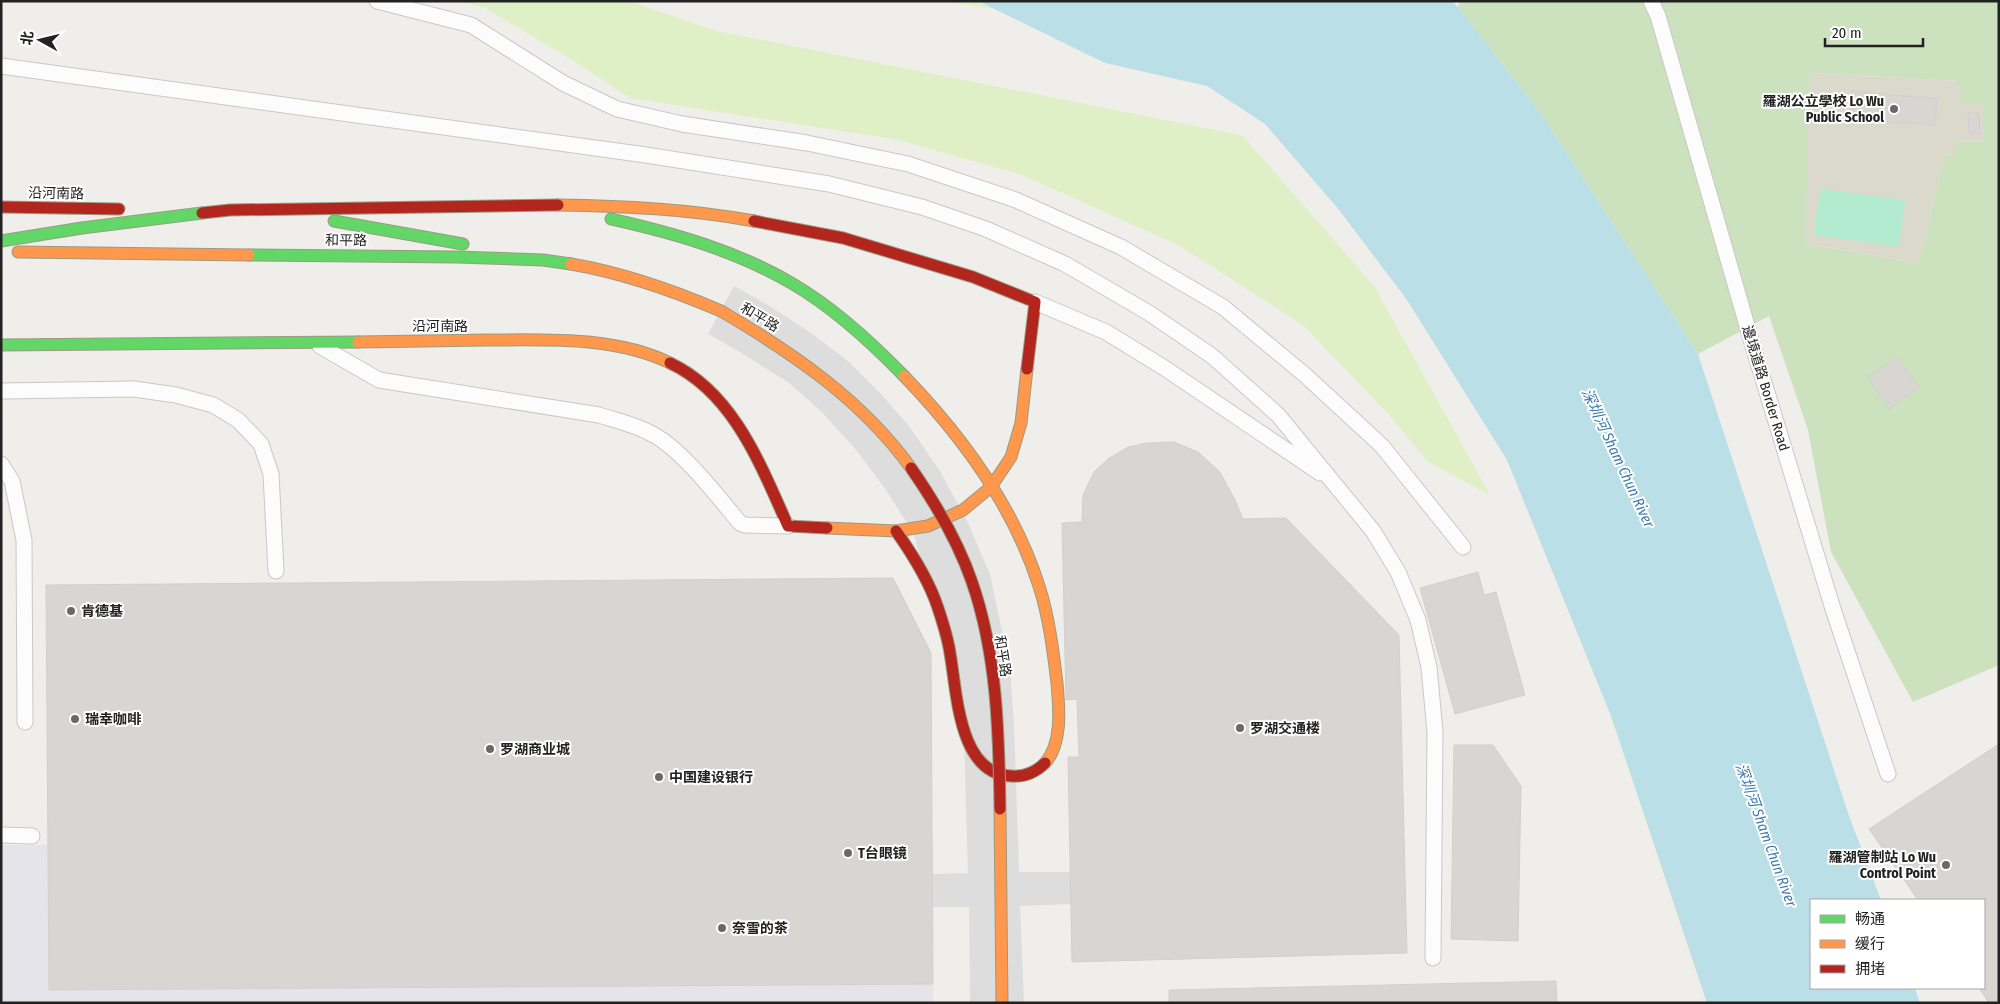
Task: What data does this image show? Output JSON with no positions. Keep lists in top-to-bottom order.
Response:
{
  "streets": {
    "main road": ["沿河南路", "和平路"],
    "lane": ["邊境道路 Border Road"]
  },
  "water": ["深圳河 Sham Chun River"],
  "places": [
    "羅湖公立學校 Lo Wu Public School",
    "肯德基",
    "瑞幸咖啡",
    "罗湖交通楼",
    "罗湖商业城",
    "中国建设银行",
    "T台眼镜",
    "羅湖管制站 Lo Wu Control Point",
    "奈雪的茶"
  ],
  "legend": ["畅通", "缓行", "拥堵"],
  "scale_bar": "20 m",
  "north": "left"
}
